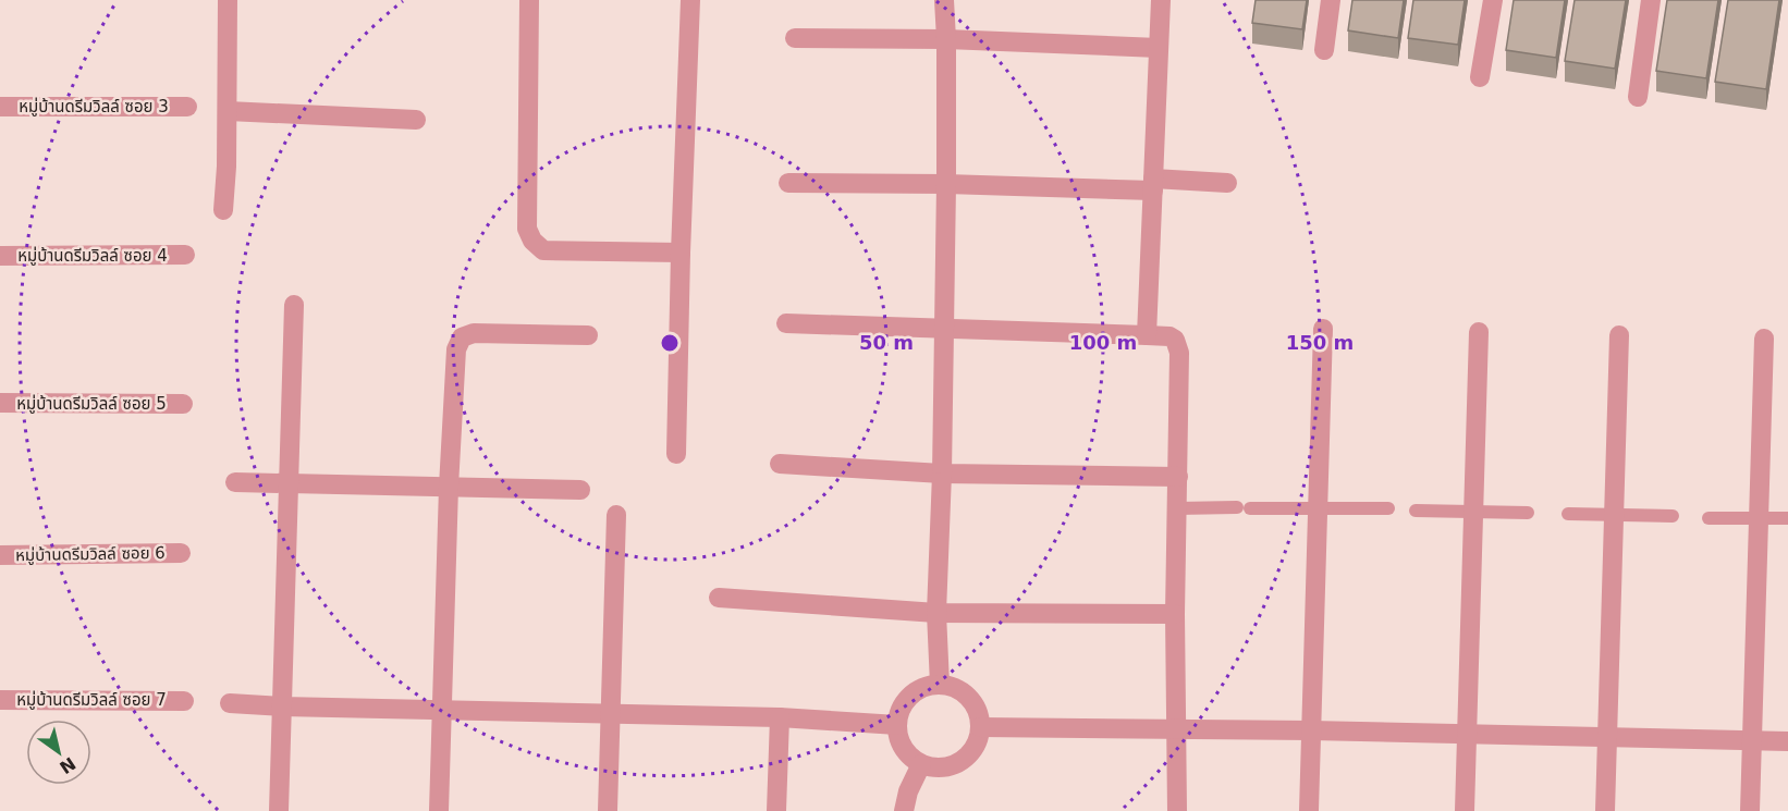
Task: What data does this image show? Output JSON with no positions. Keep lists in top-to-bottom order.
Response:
{
  "streets": {
    "street": [
      "หมู่บ้านดรีมวิลล์ ซอย 3",
      "หมู่บ้านดรีมวิลล์ ซอย 4",
      "หมู่บ้านดรีมวิลล์ ซอย 5",
      "หมู่บ้านดรีมวิลล์ ซอย 6",
      "หมู่บ้านดรีมวิลล์ ซอย 7"
    ]
  },
  "north": "bottom right",
  "rings": ["50 m", "100 m", "150 m"]
}
